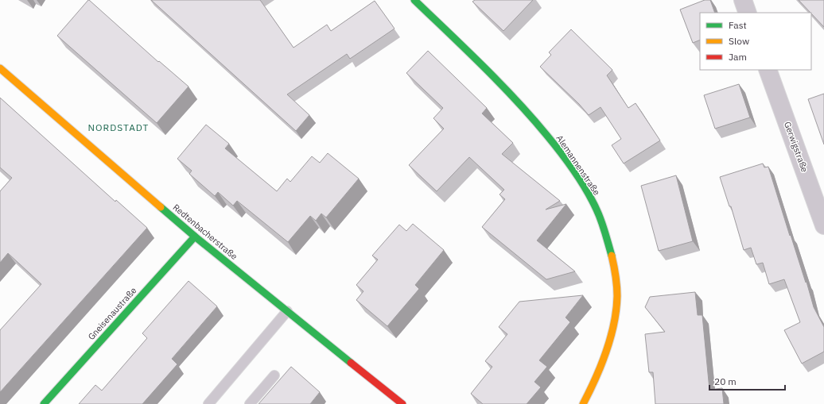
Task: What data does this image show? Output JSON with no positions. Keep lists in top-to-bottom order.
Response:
{
  "streets": {
    "street": [
      "Gerwigstraße",
      "Alemannenstraße",
      "Redtenbacherstraße",
      "Gneisenaustraße"
    ]
  },
  "crossings": [
    ["Redtenbacherstraße", "Gneisenaustraße"]
  ],
  "districts": ["NORDSTADT"],
  "legend": ["Fast", "Slow", "Jam"],
  "scale_bar": "20 m"
}
